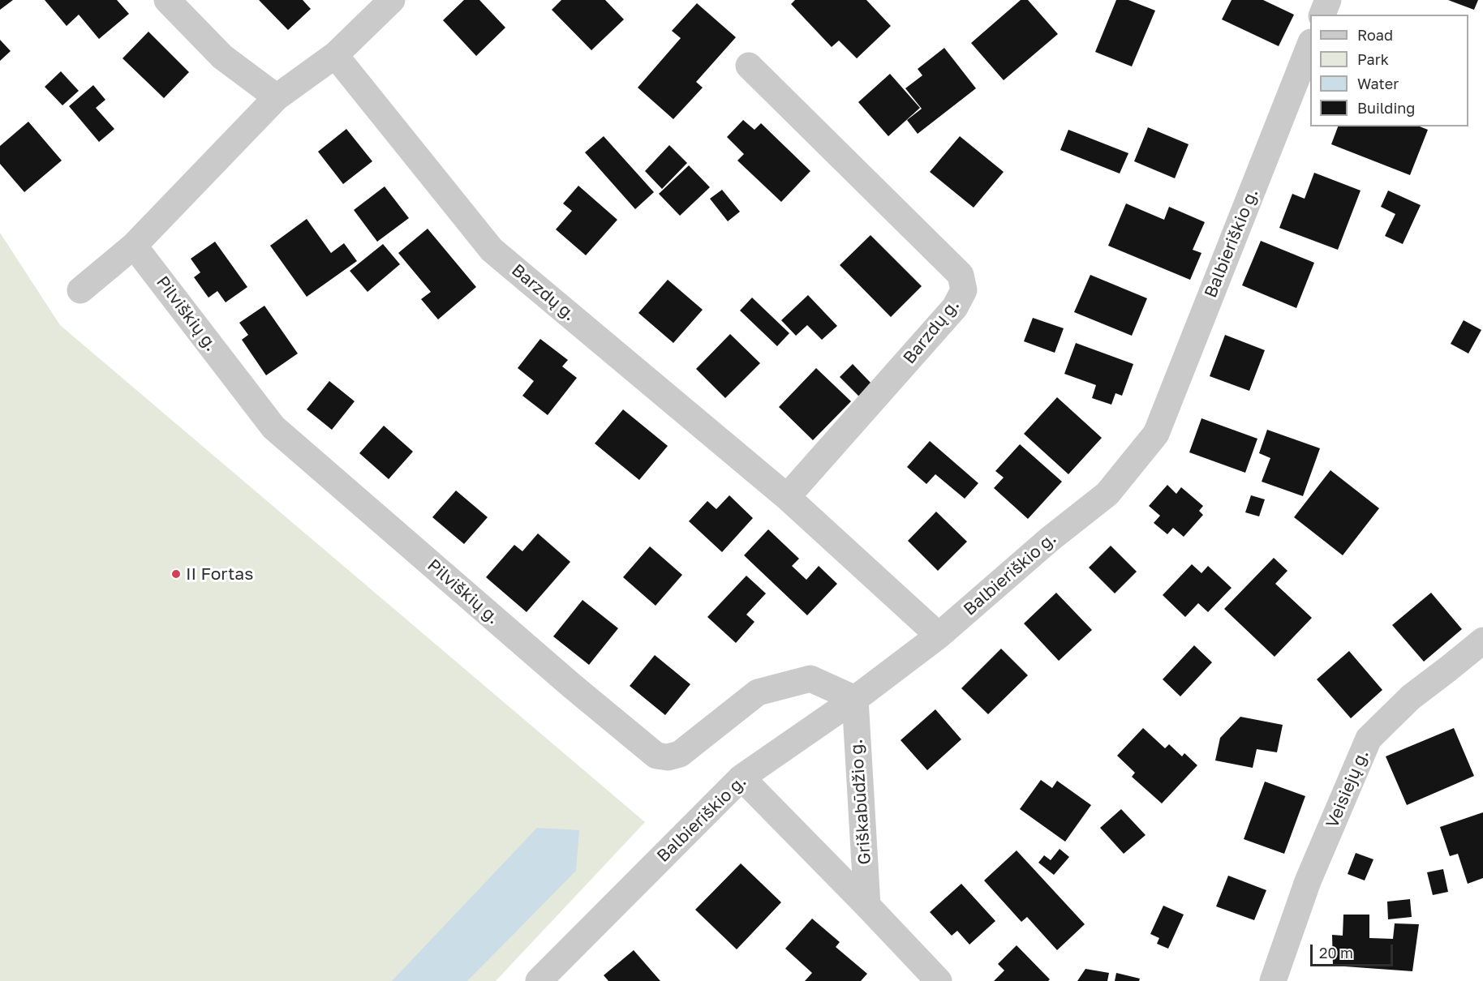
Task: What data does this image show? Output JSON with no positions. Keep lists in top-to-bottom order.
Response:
{
  "streets": {
    "street": [
      "Balbieriškio g.",
      "Barzdų g.",
      "Pilviškių g.",
      "Veisiejų g.",
      "Griškabūdžio g."
    ]
  },
  "crossings": [
    ["Balbieriškio g.", "Barzdų g."],
    ["Balbieriškio g.", "Pilviškių g."],
    ["Balbieriškio g.", "Griškabūdžio g."],
    ["Pilviškių g.", "Griškabūdžio g."]
  ],
  "places": ["II Fortas"],
  "legend": [
    "Road",
    "Park",
    "Water",
    "Building"
  ],
  "scale_bar": "20 m"
}
